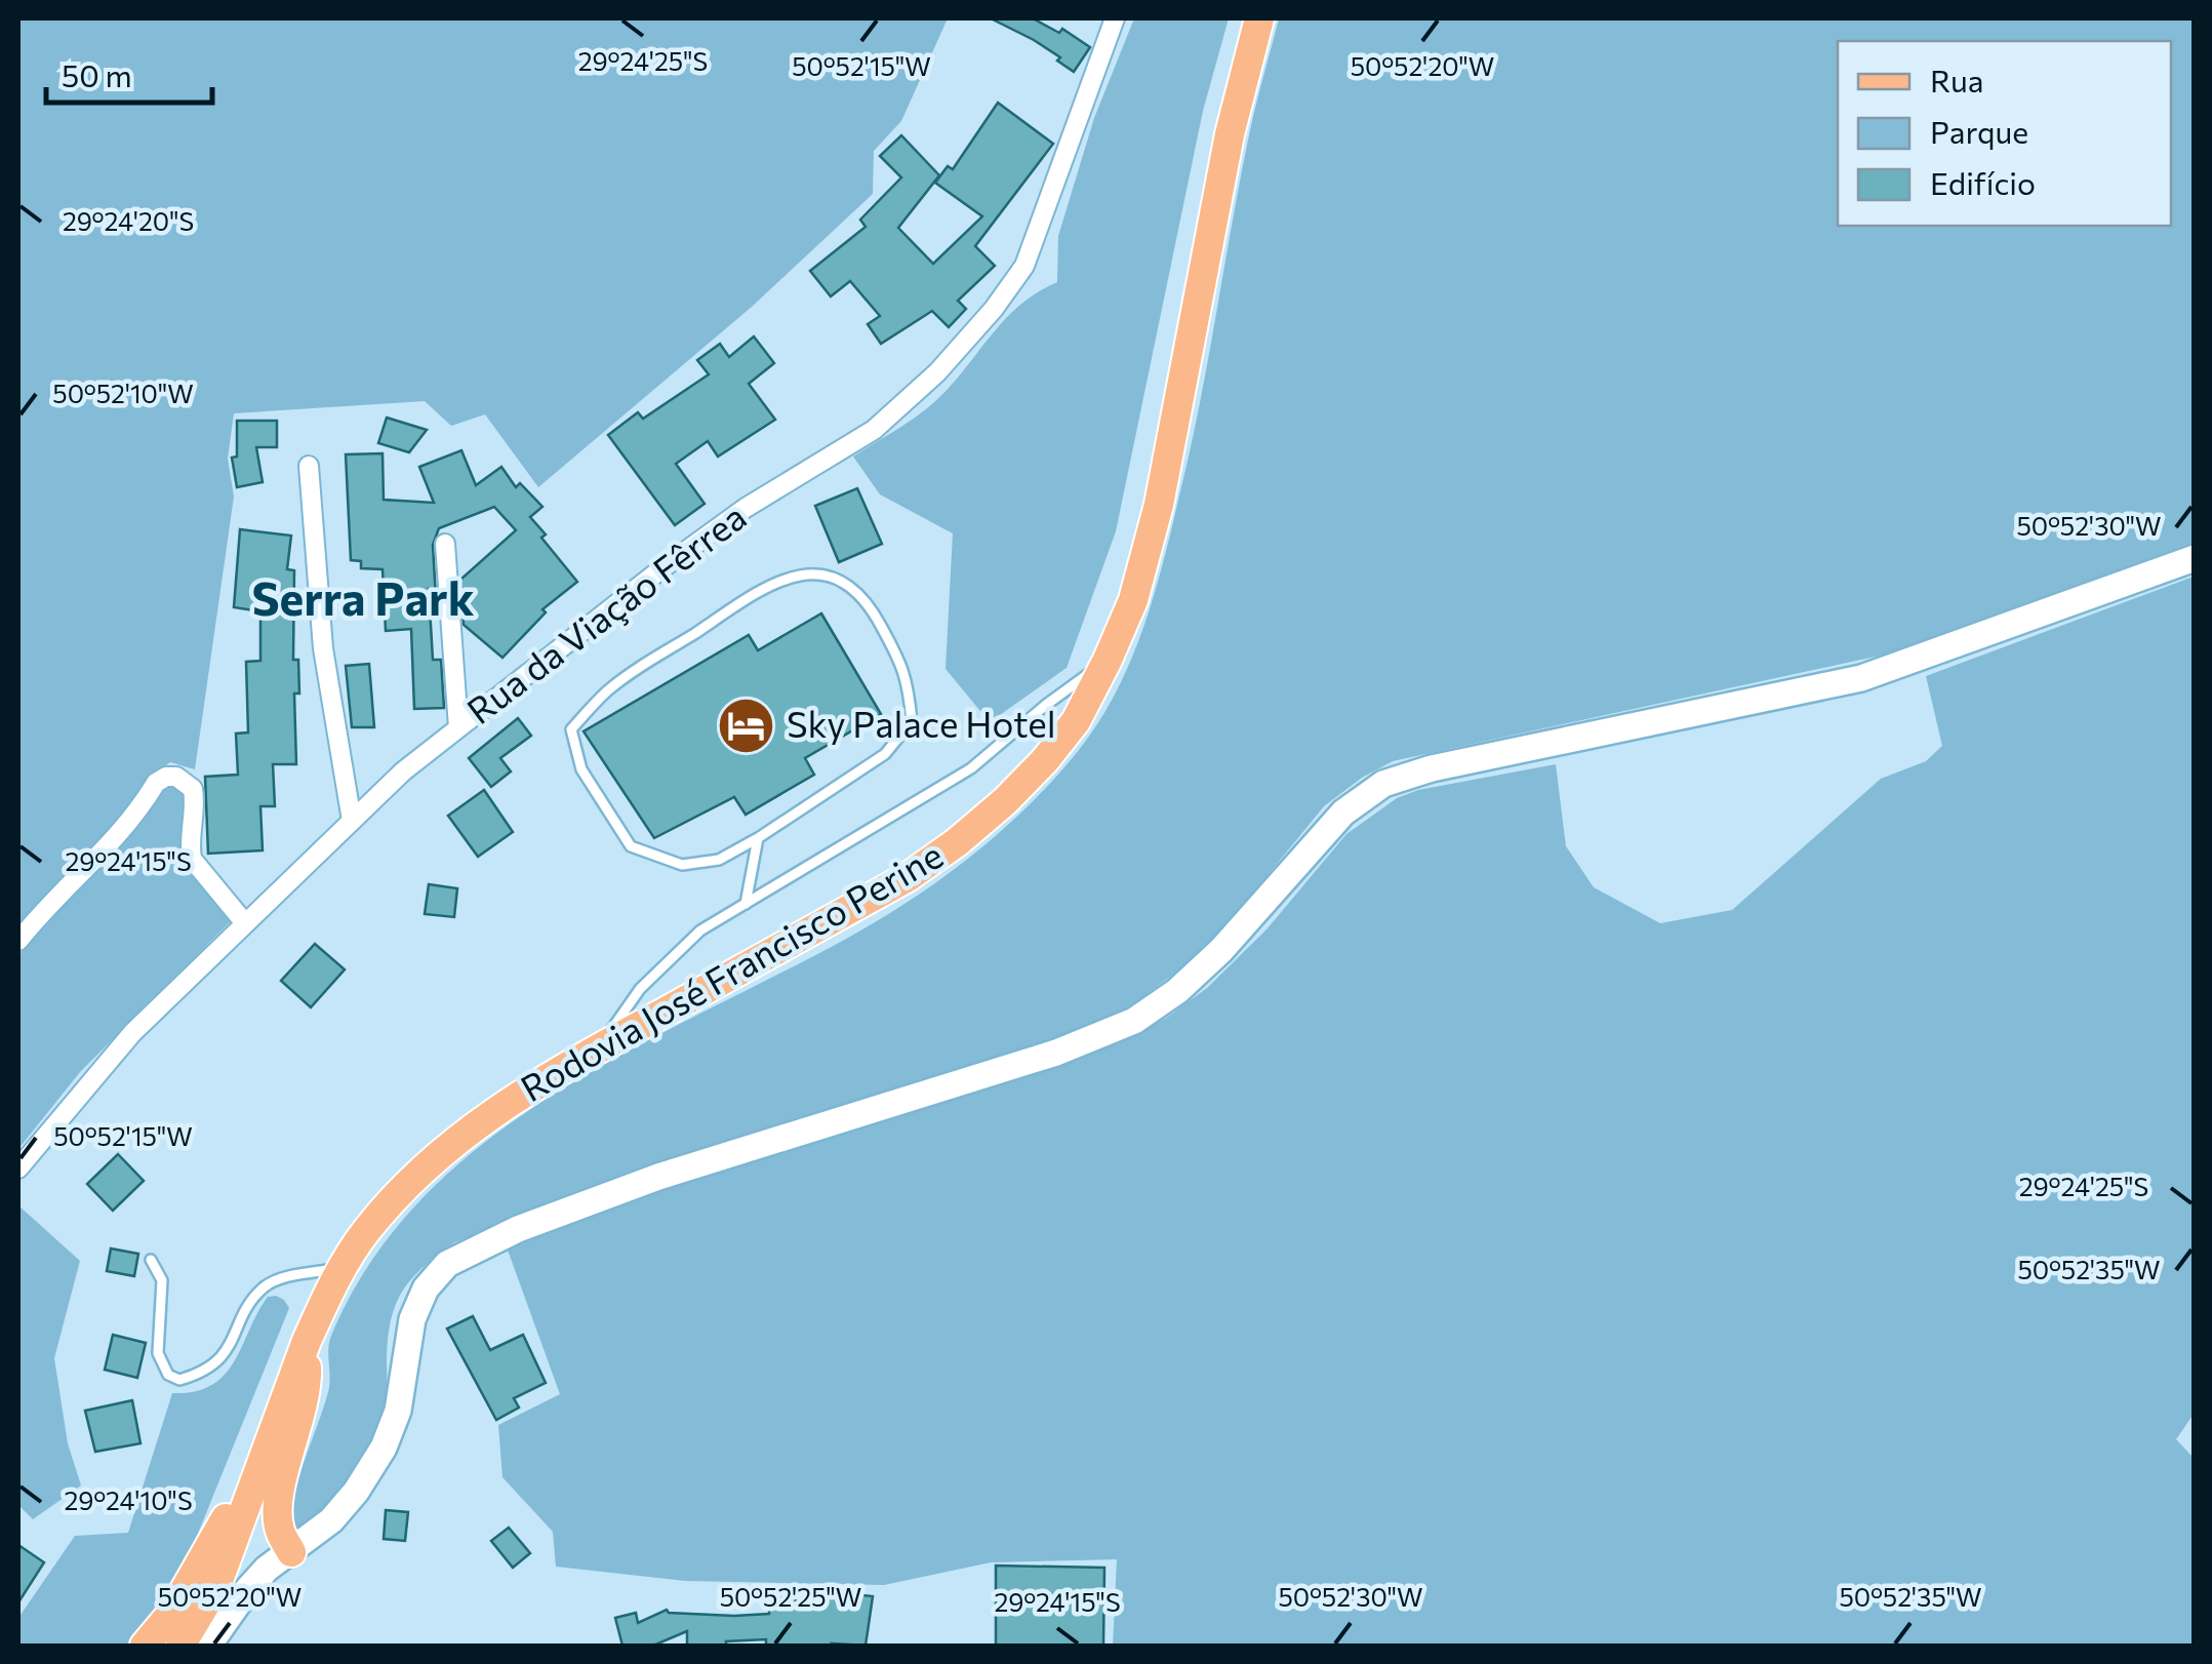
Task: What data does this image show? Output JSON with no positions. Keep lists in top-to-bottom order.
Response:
{
  "streets": {
    "main road": ["Rodovia José Francisco Perine"],
    "street": ["Rua da Viação Fêrrea"]
  },
  "districts": ["Serra Park"],
  "places": {
    "hotel": ["Sky Palace Hotel"]
  },
  "legend": ["Rua", "Parque", "Edifício"],
  "scale_bar": "50 m",
  "coordinates": [
    "29°24'25\"S",
    "50°52'15\"W",
    "50°52'20\"W",
    "29°24'20\"S",
    "50°52'10\"W",
    "50°52'30\"W",
    "29°24'15\"S",
    "50°52'35\"W",
    "29°24'10\"S",
    "50°52'25\"W"
  ]
}
